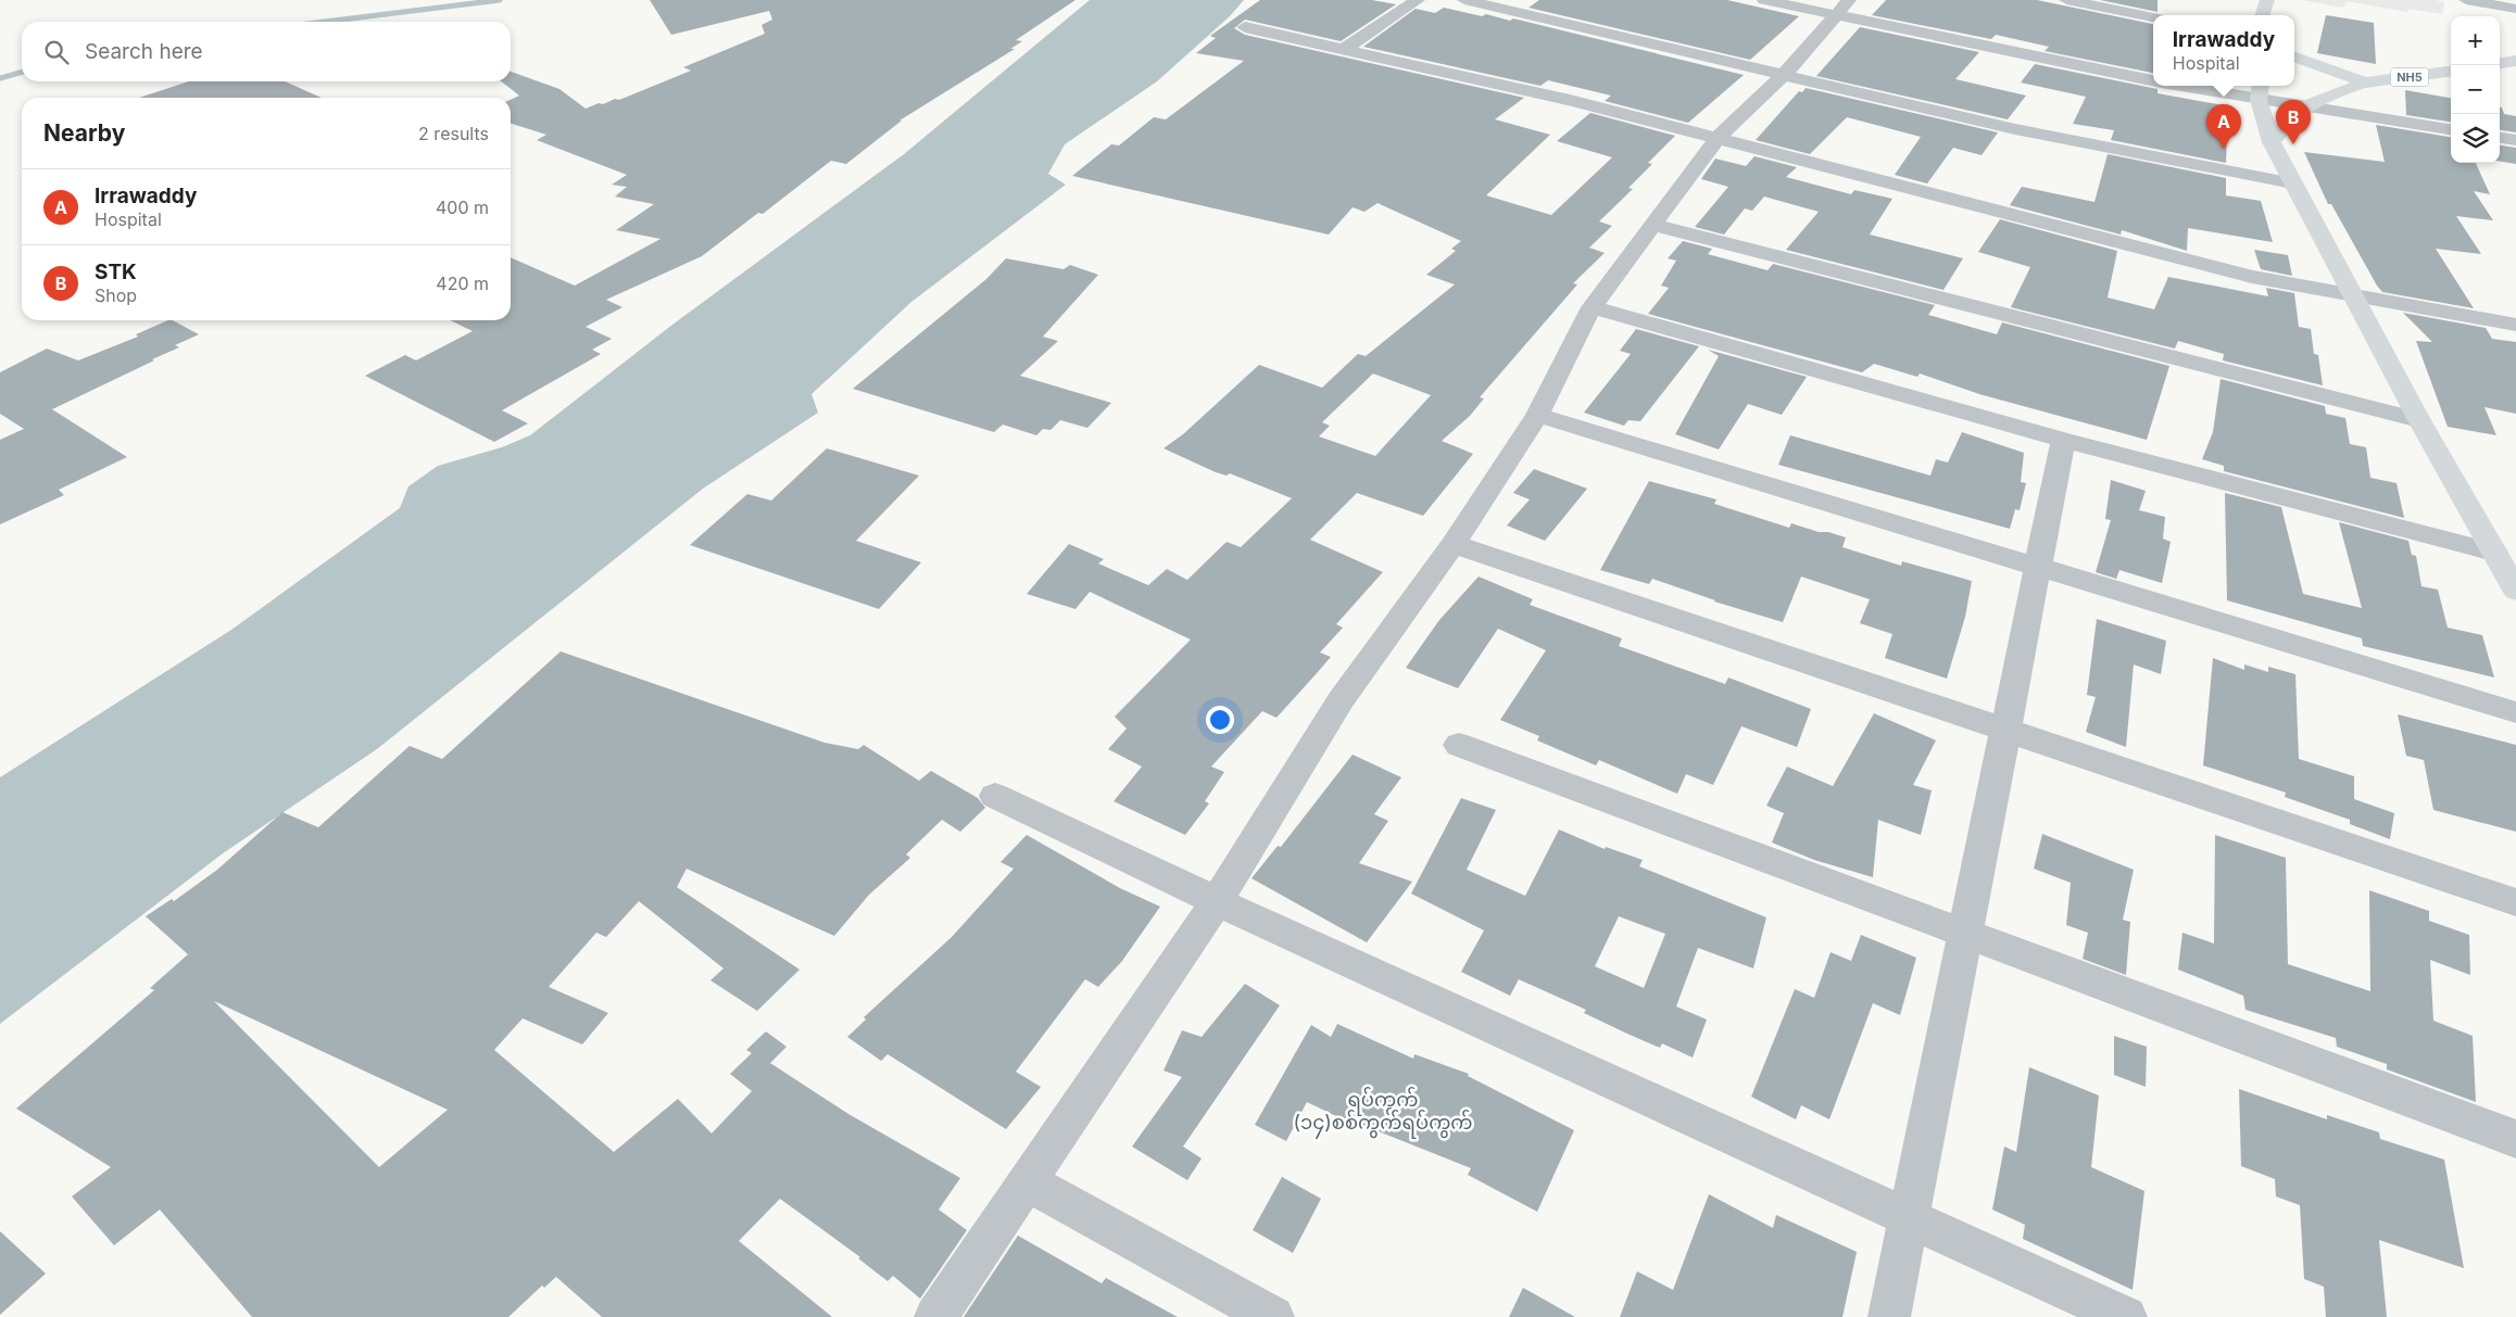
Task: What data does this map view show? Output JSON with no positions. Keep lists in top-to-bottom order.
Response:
{
  "streets": {
    "main road": ["NH5"]
  },
  "districts": ["ရပ်ကွက် (၁၄)စစ်ကွက်ရပ်ကွက်"],
  "page": {
    "popup": ["Irrawaddy", "Hospital"],
    "map_buttons": ["+", "−"],
    "search": "Search here",
    "heading": ["Nearby", "2 results"],
    "pins": ["B", "A"],
    "list": [
      {
        "mark": "A",
        "name": "Irrawaddy",
        "note": "Hospital",
        "value": "400 m"
      },
      {
        "mark": "B",
        "name": "STK",
        "note": "Shop",
        "value": "420 m"
      }
    ]
  }
}
